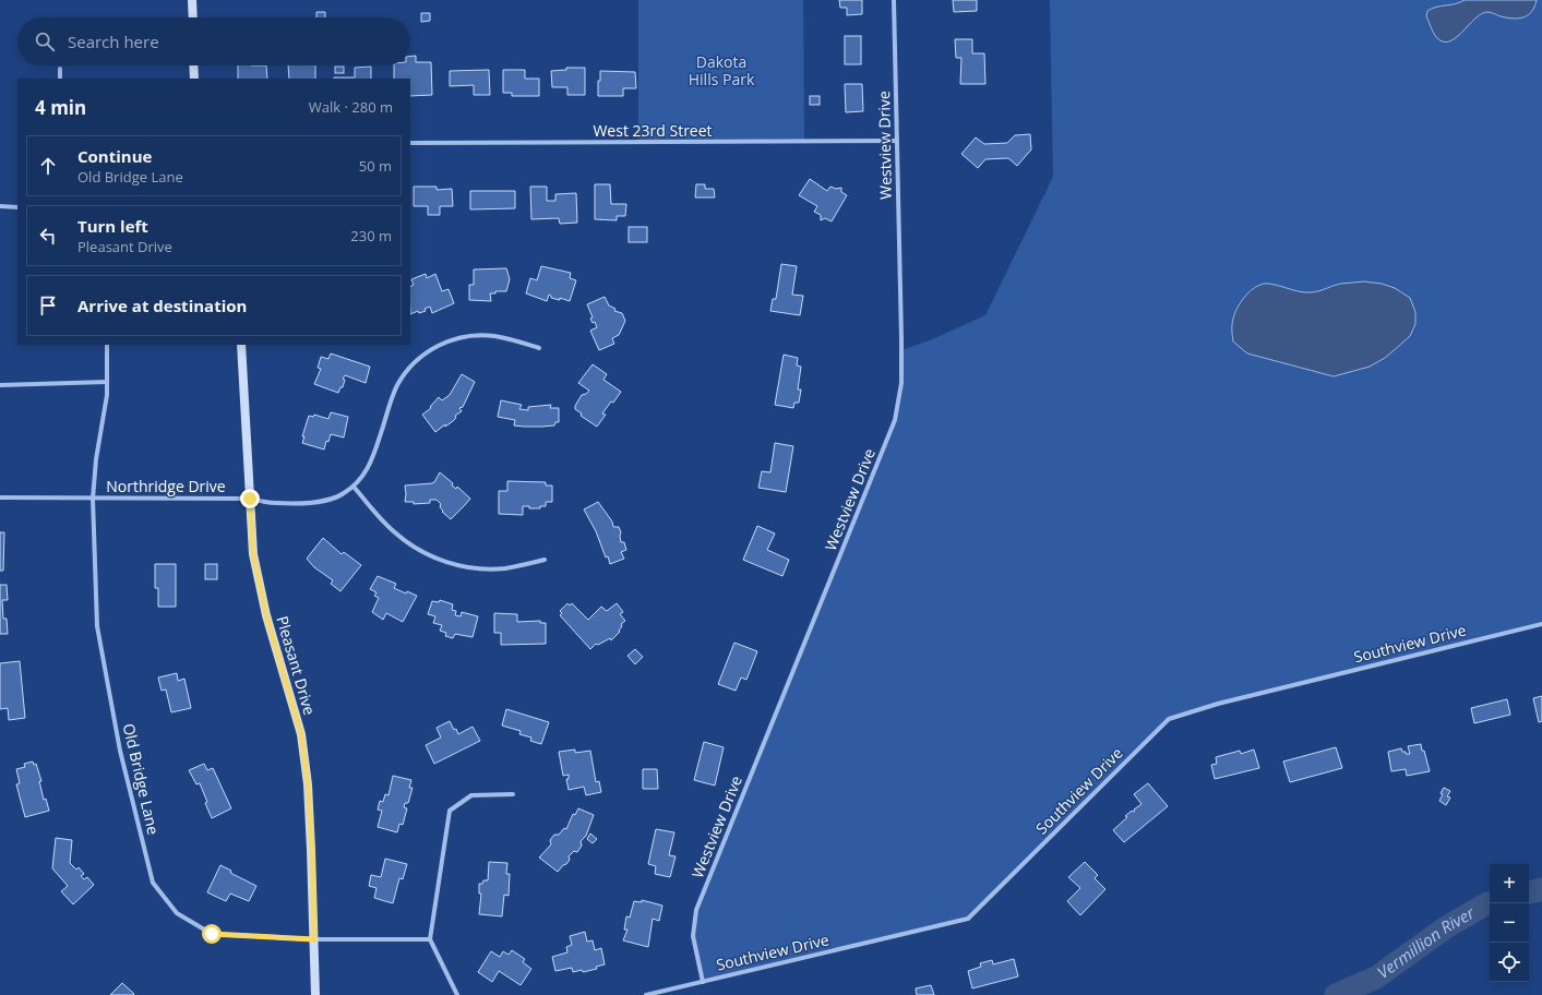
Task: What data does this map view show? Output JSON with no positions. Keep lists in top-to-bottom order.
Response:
{
  "streets": {
    "street": [
      "West 23rd Street",
      "Westview Drive",
      "Northridge Drive",
      "Southview Drive",
      "Pleasant Drive",
      "Old Bridge Lane"
    ]
  },
  "crossings": [
    ["West 23rd Street", "Westview Drive"],
    ["Westview Drive", "Southview Drive"],
    ["Northridge Drive", "Pleasant Drive"],
    ["Northridge Drive", "Old Bridge Lane"],
    ["Pleasant Drive", "Old Bridge Lane"]
  ],
  "water": ["Vermillion River"],
  "parks": ["Dakota Hills Park"],
  "page": {
    "search": "Search here",
    "heading": ["4 min", "Walk · 280 m"],
    "list": [
      ["Continue", "Old Bridge Lane", "50 m"],
      ["Turn left", "Pleasant Drive", "230 m"],
      "Arrive at destination"
    ],
    "map_buttons": ["+", "−"]
  }
}
